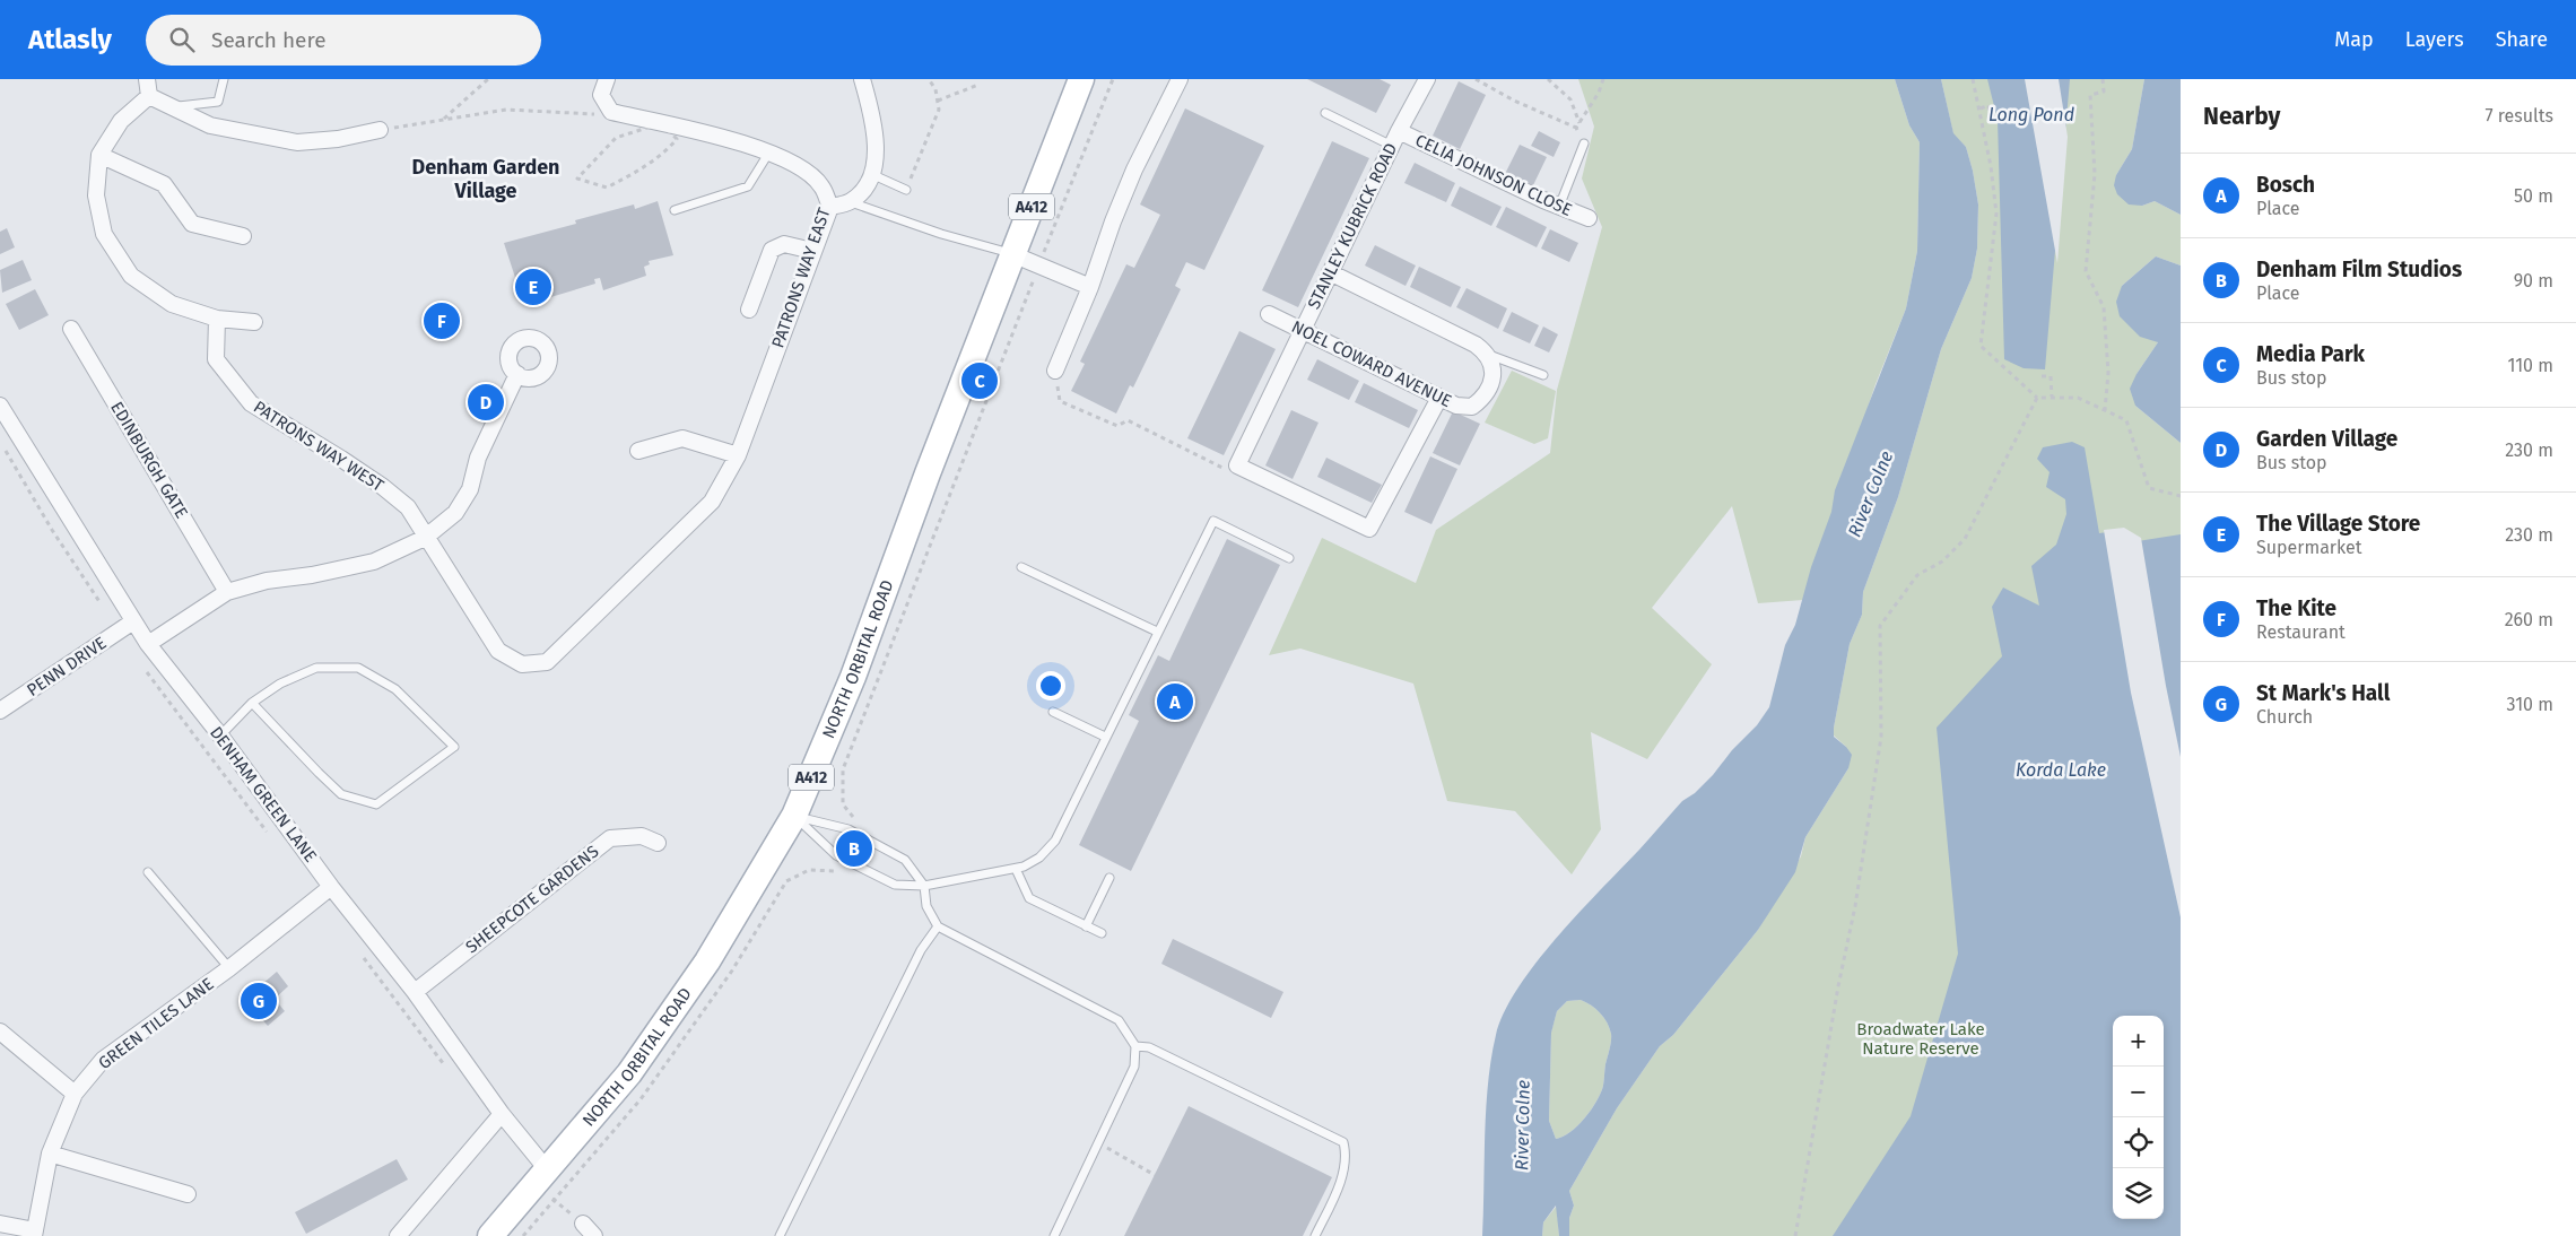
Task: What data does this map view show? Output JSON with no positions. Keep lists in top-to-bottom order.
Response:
{
  "streets": {
    "main road": ["A412", "NORTH ORBITAL ROAD"],
    "street": [
      "CELIA JOHNSON CLOSE",
      "STANLEY KUBRICK ROAD",
      "PATRONS WAY EAST",
      "NOEL COWARD AVENUE",
      "PATRONS WAY WEST",
      "EDINBURGH GATE",
      "PENN DRIVE",
      "DENHAM GREEN LANE",
      "SHEEPCOTE GARDENS",
      "GREEN TILES LANE"
    ]
  },
  "crossings": [
    ["CELIA JOHNSON CLOSE", "STANLEY KUBRICK ROAD"],
    ["STANLEY KUBRICK ROAD", "NOEL COWARD AVENUE"],
    ["PATRONS WAY EAST", "PATRONS WAY WEST"],
    ["NORTH ORBITAL ROAD", "DENHAM GREEN LANE"],
    ["PENN DRIVE", "DENHAM GREEN LANE"],
    ["DENHAM GREEN LANE", "SHEEPCOTE GARDENS"],
    ["DENHAM GREEN LANE", "GREEN TILES LANE"]
  ],
  "districts": ["Denham Garden Village"],
  "water": ["Long Pond", "River Colne", "Korda Lake"],
  "parks": ["Broadwater Lake Nature Reserve"],
  "page": {
    "header": "Atlasly",
    "search": "Search here",
    "nav": ["Map", "Layers", "Share"],
    "heading": ["Nearby", "7 results"],
    "list": [
      {
        "mark": "A",
        "name": "Bosch",
        "note": "Place",
        "value": "50 m"
      },
      {
        "mark": "B",
        "name": "Denham Film Studios",
        "note": "Place",
        "value": "90 m"
      },
      {
        "mark": "C",
        "name": "Media Park",
        "note": "Bus stop",
        "value": "110 m"
      },
      {
        "mark": "D",
        "name": "Garden Village",
        "note": "Bus stop",
        "value": "230 m"
      },
      {
        "mark": "E",
        "name": "The Village Store",
        "note": "Supermarket",
        "value": "230 m"
      },
      {
        "mark": "F",
        "name": "The Kite",
        "note": "Restaurant",
        "value": "260 m"
      },
      {
        "mark": "G",
        "name": "St Mark's Hall",
        "note": "Church",
        "value": "310 m"
      }
    ],
    "pins": [
      "E",
      "F",
      "C",
      "D",
      "A",
      "B",
      "G"
    ],
    "map_buttons": ["+", "−"]
  }
}
